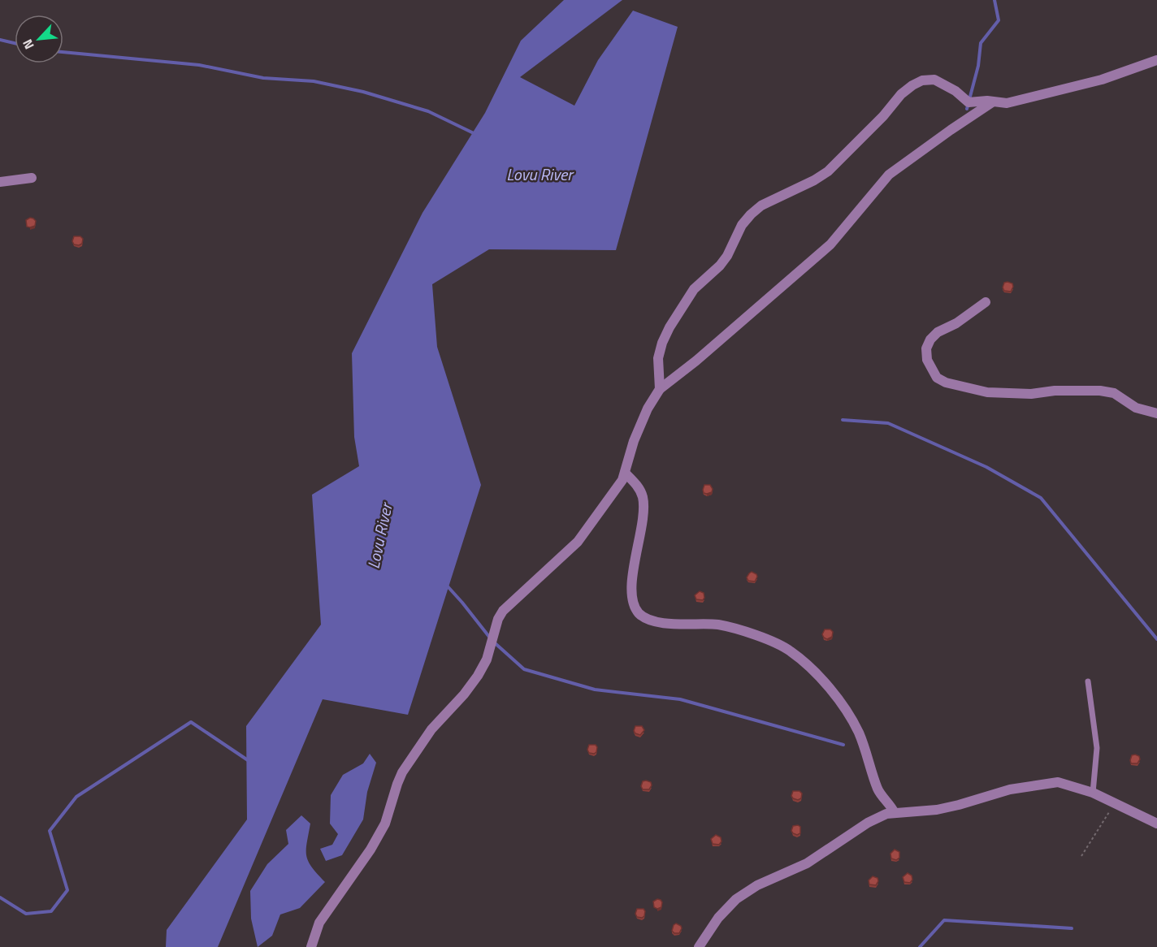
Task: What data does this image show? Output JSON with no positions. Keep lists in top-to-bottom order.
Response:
{
  "water": ["Lovu River"],
  "north": "bottom left"
}
